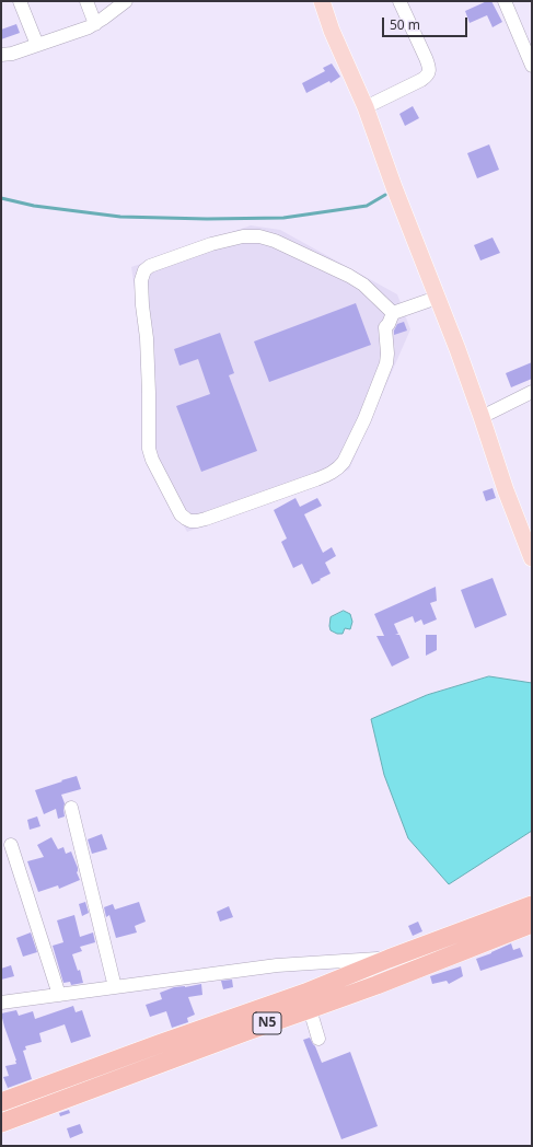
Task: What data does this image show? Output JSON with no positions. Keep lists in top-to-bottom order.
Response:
{
  "streets": {
    "highway": ["N5"]
  },
  "scale_bar": "50 m"
}
